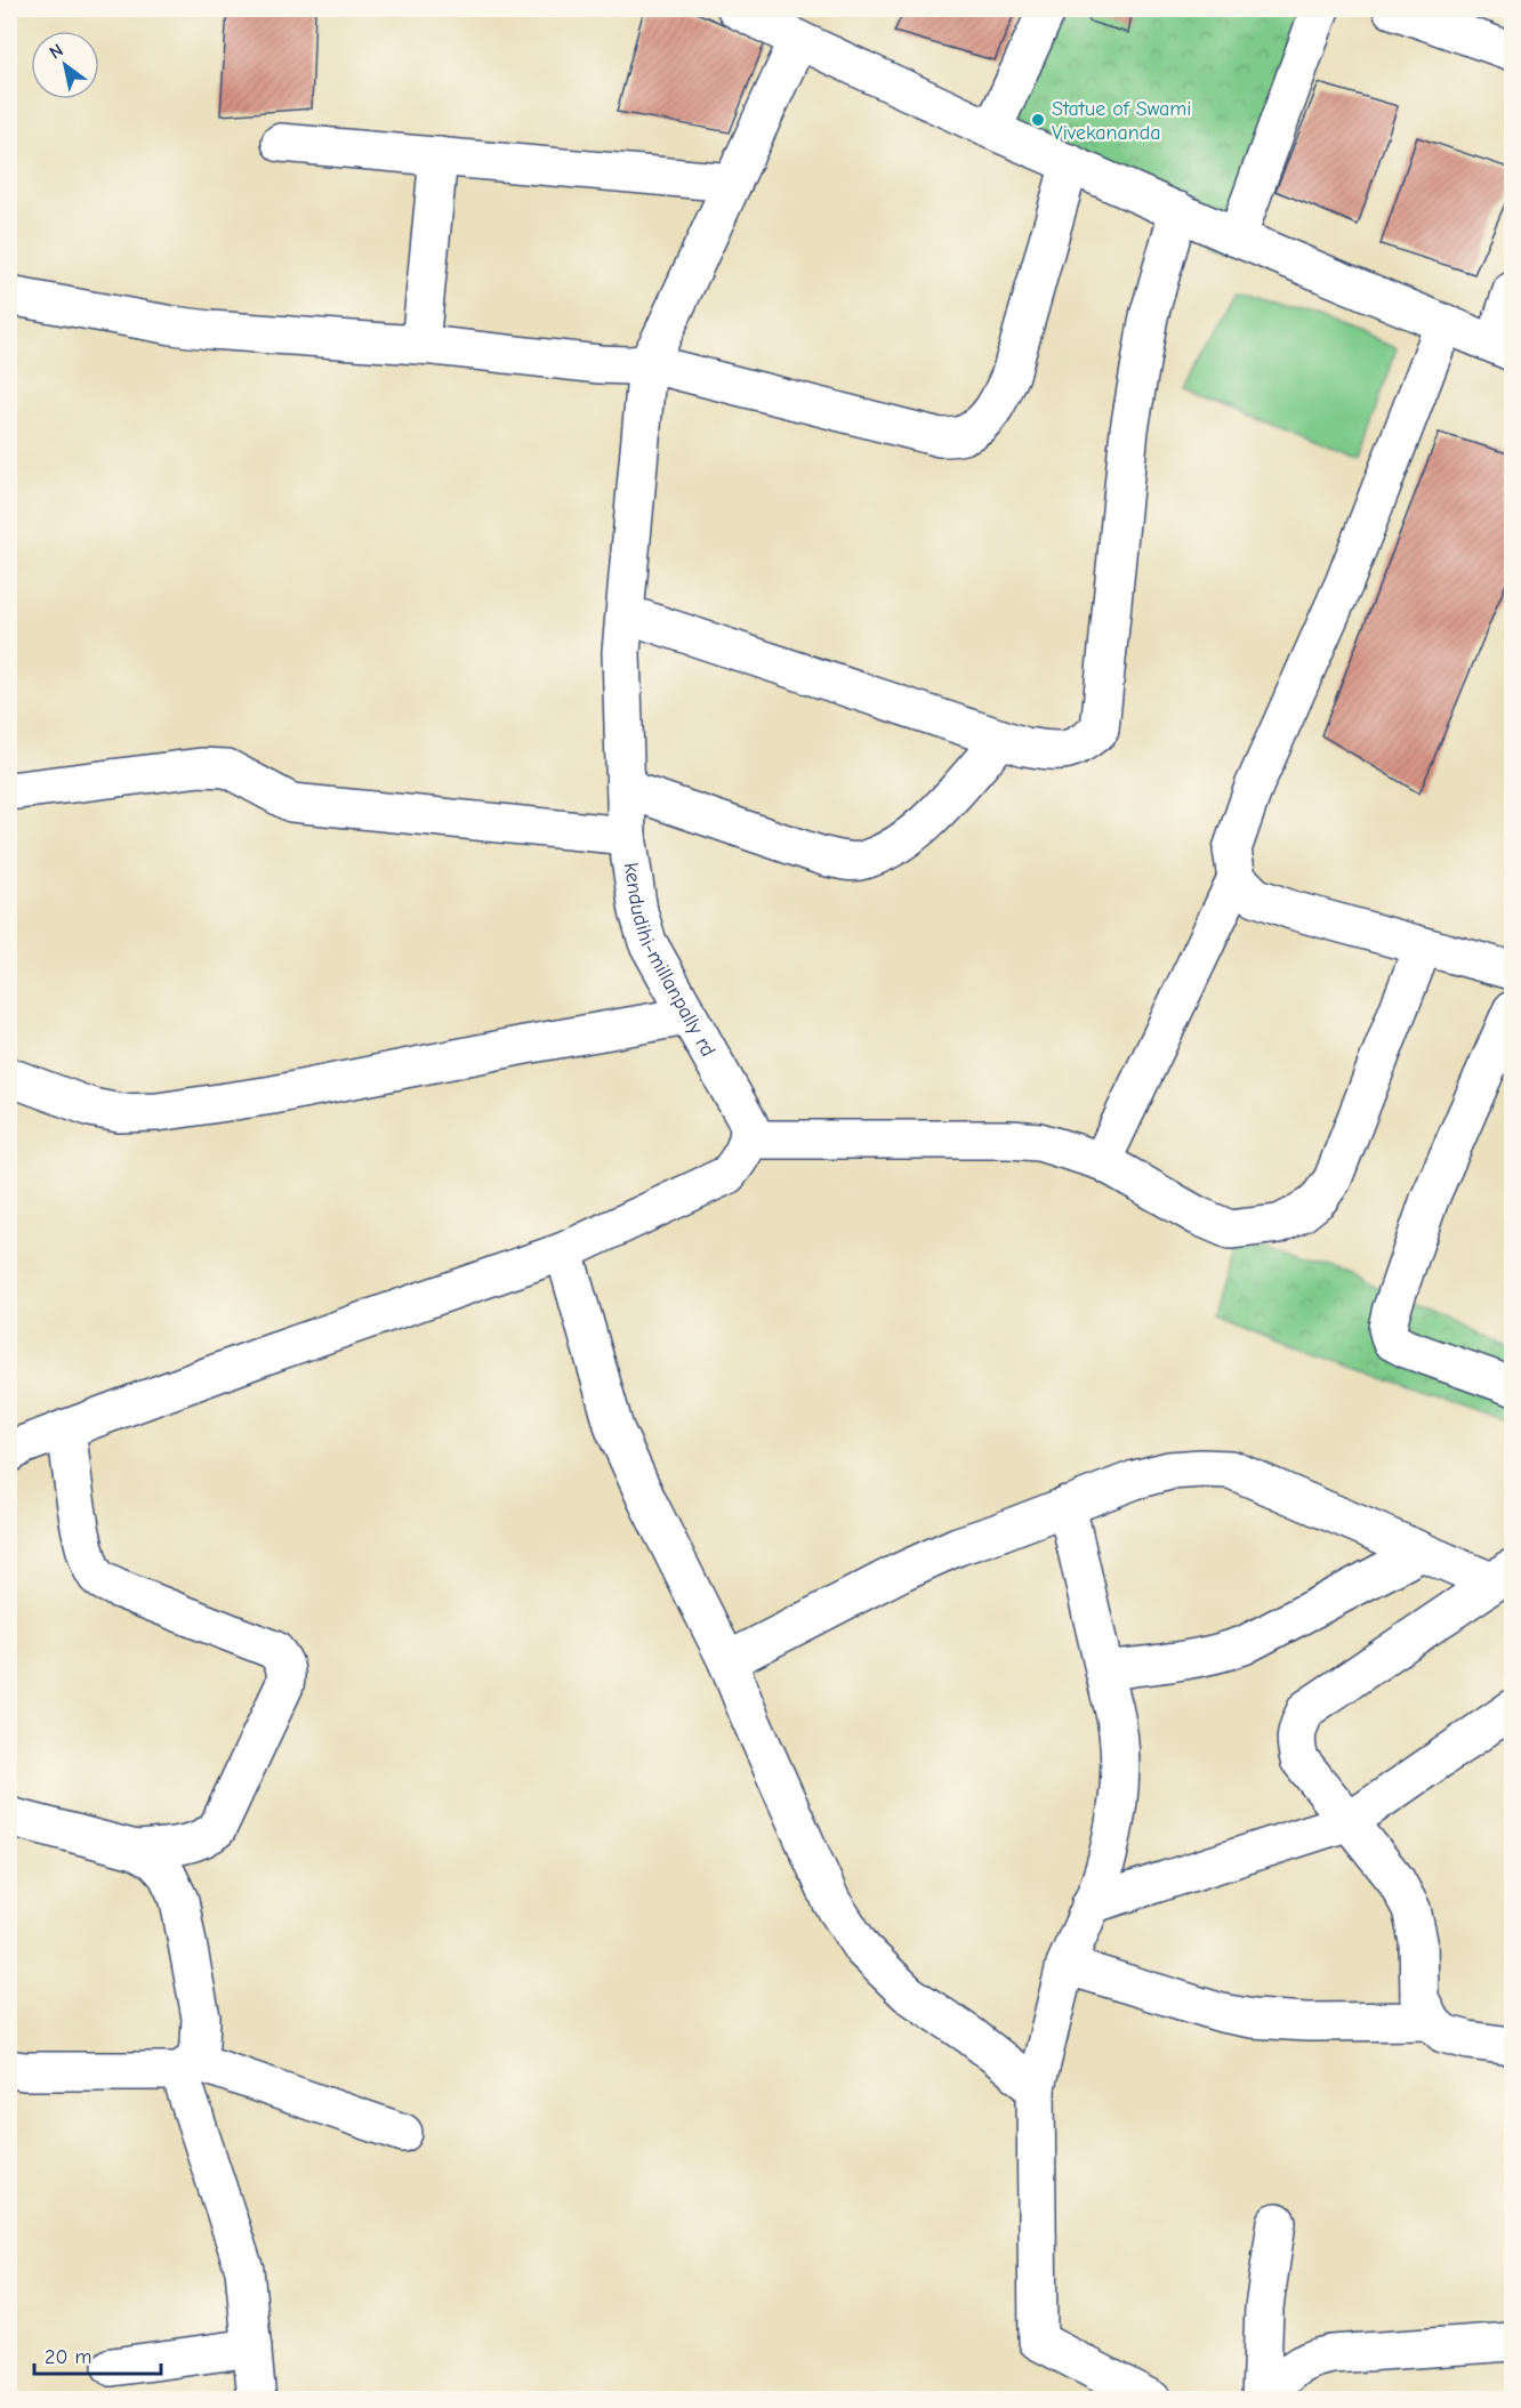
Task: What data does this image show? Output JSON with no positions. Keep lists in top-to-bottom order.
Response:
{
  "streets": {
    "street": ["kendudihi-millanpally rd"]
  },
  "places": ["Statue of Swami Vivekananda"],
  "scale_bar": "20 m",
  "north": "top left"
}
